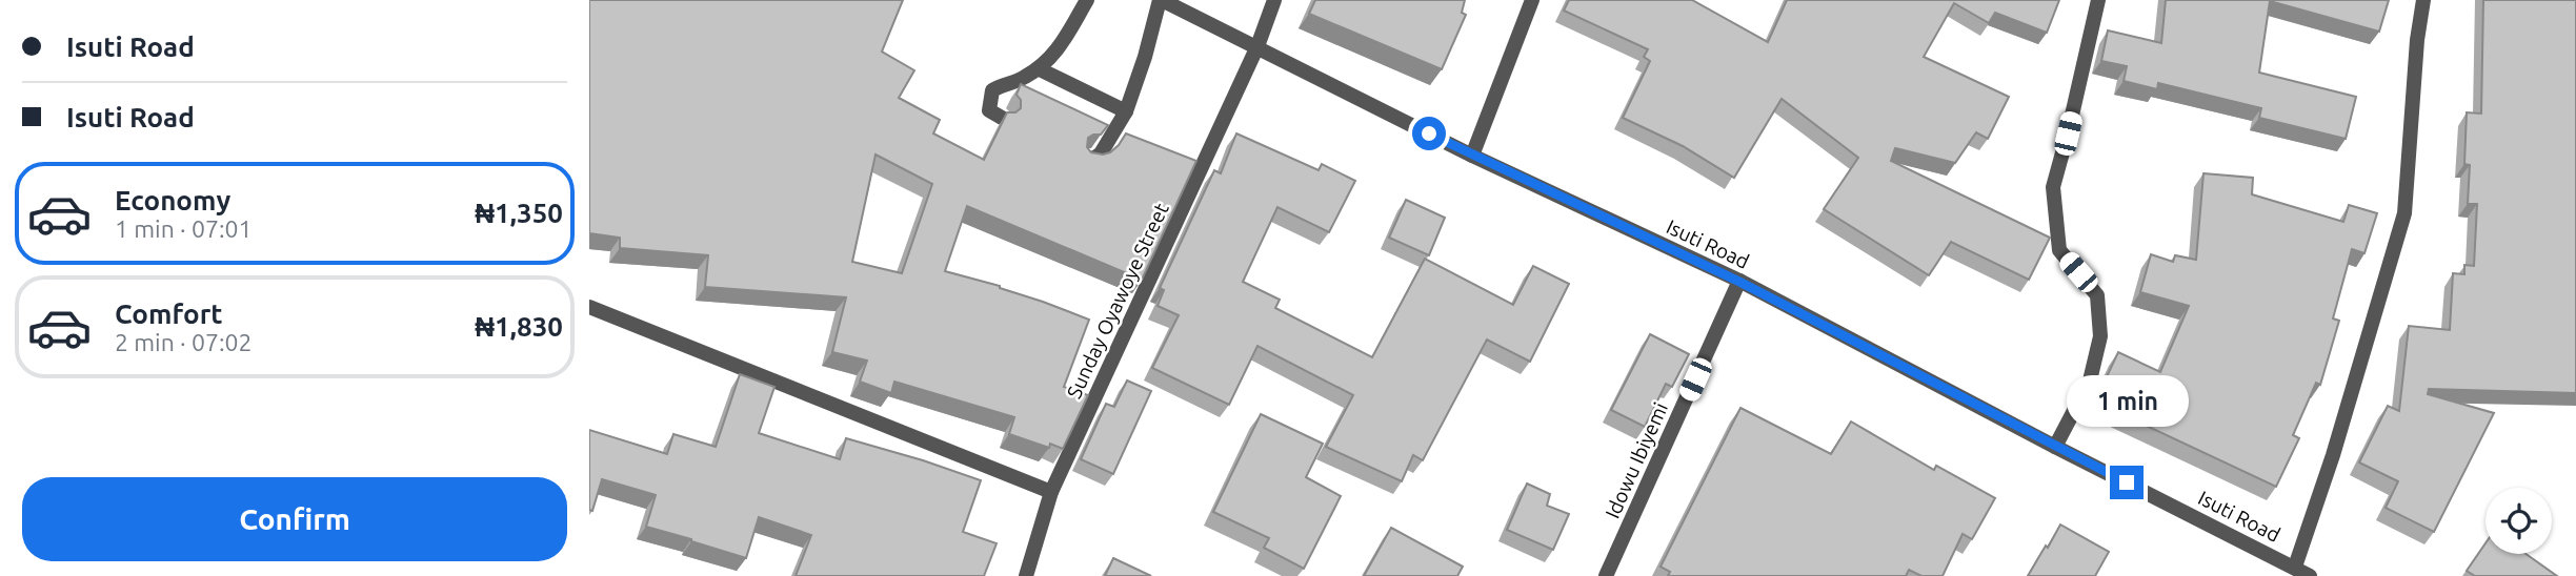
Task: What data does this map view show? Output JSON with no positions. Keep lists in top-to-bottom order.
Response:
{
  "streets": {
    "street": ["Isuti Road", "Sunday Oyawoye Street", "Idowu Ibiyemi"]
  },
  "crossings": [
    ["Isuti Road", "Sunday Oyawoye Street"],
    ["Isuti Road", "Idowu Ibiyemi"]
  ],
  "page": {
    "banner": ["Isuti Road", "Isuti Road"],
    "list": [
      {
        "name": "Economy",
        "note": "1 min · 07:01",
        "value": "₦1,350"
      },
      {
        "name": "Comfort",
        "note": "2 min · 07:02",
        "value": "₦1,830"
      }
    ],
    "bubble": "1 min",
    "buttons": "Confirm"
  }
}
